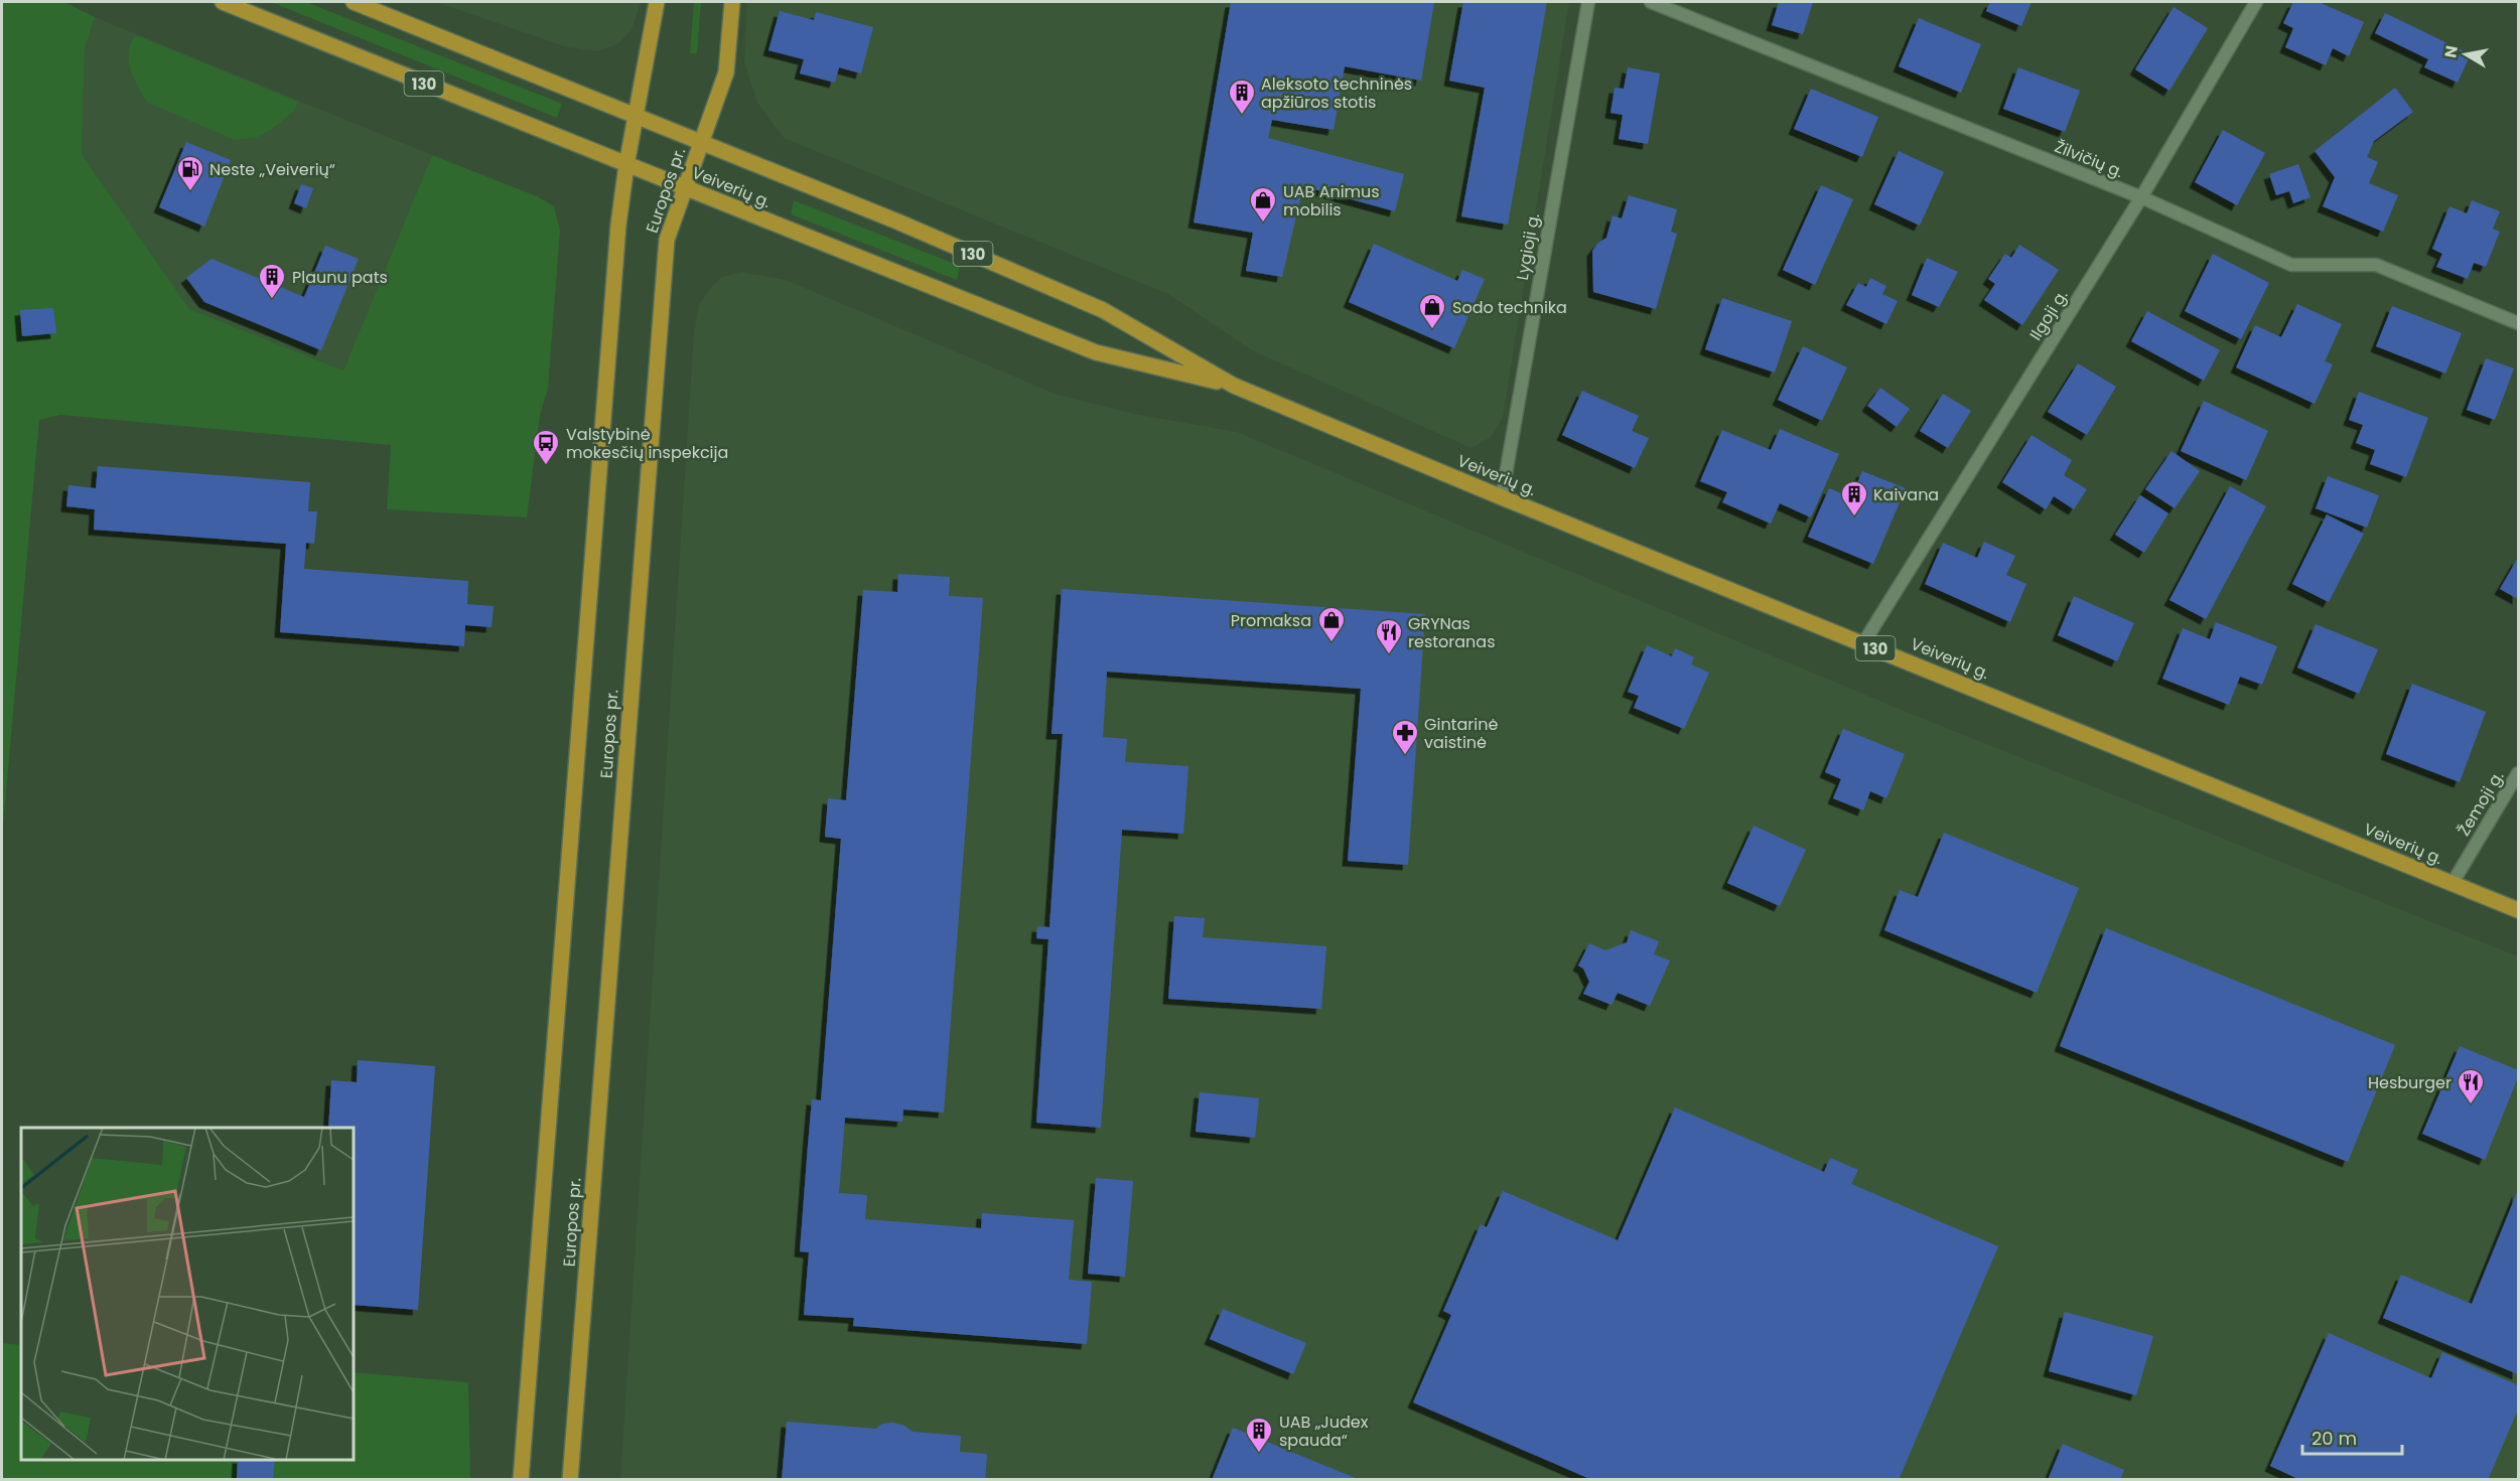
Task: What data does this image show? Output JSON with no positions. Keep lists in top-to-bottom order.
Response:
{
  "streets": {
    "main road": ["130", "Veiverių g.", "Europos pr."],
    "street": [
      "Žilvičių g.",
      "Lygioji g.",
      "Ilgoji g.",
      "Žemoji g."
    ]
  },
  "crossings": [
    ["Žilvičių g.", "Ilgoji g."],
    ["Veiverių g.", "Europos pr."],
    ["Veiverių g.", "Lygioji g."],
    ["Veiverių g.", "Ilgoji g."],
    ["Veiverių g.", "Žemoji g."]
  ],
  "places": {
    "building": [
      "Aleksoto techninės apžiūros stotis",
      "Plaunu pats",
      "Kaivana",
      "UAB „Judex spauda“"
    ],
    "fuel station": ["Neste „Veiverių“"],
    "shop": ["UAB Animus mobilis", "Sodo technika", "Promaksa"],
    "bus stop": ["Valstybinė mokesčių inspekcija"],
    "restaurant": ["GRYNas restoranas", "Hesburger"],
    "pharmacy": ["Gintarinė vaistinė"]
  },
  "scale_bar": "20 m",
  "north": "left"
}
